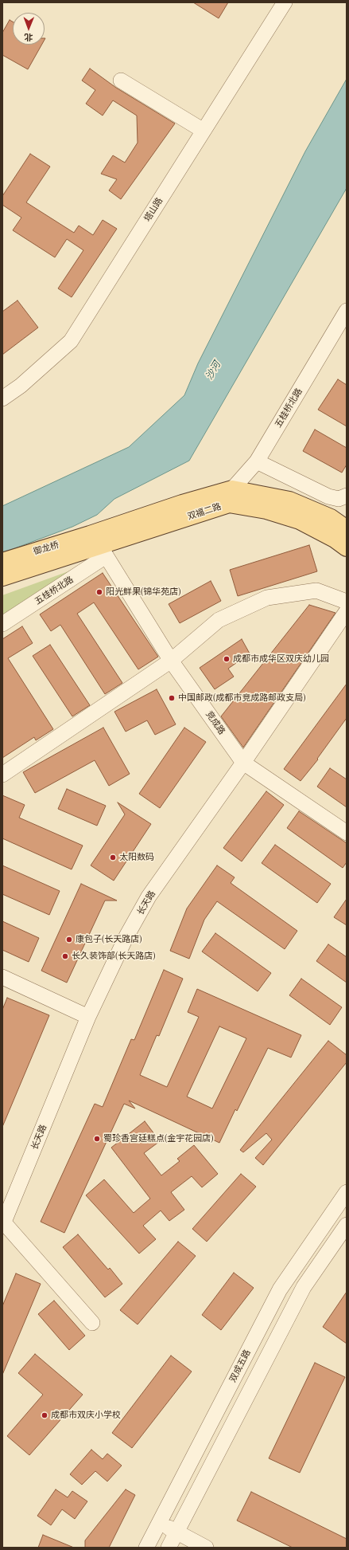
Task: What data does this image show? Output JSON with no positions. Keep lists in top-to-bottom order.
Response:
{
  "streets": {
    "main road": ["双福二路", "御龙桥"],
    "street": [
      "塔山路",
      "五桂桥北路",
      "竞成路",
      "长天路",
      "双成五路"
    ]
  },
  "crossings": [
    ["五桂桥北路", "双福二路"],
    ["五桂桥北路", "御龙桥"],
    ["五桂桥北路", "竞成路"],
    ["双福二路", "御龙桥"],
    ["双福二路", "竞成路"],
    ["御龙桥", "竞成路"],
    ["竞成路", "长天路"]
  ],
  "water": ["沙河"],
  "places": [
    "阳光鲜果(锦华苑店)",
    "成都市成华区双庆幼儿园",
    "中国邮政(成都市竞成路邮政支局)",
    "太阳数码",
    "康包子(长天路店)",
    "长久装饰部(长天路店)",
    "蜀珍香宫廷糕点(金宇花园店)",
    "成都市双庆小学校"
  ],
  "north": "bottom"
}
